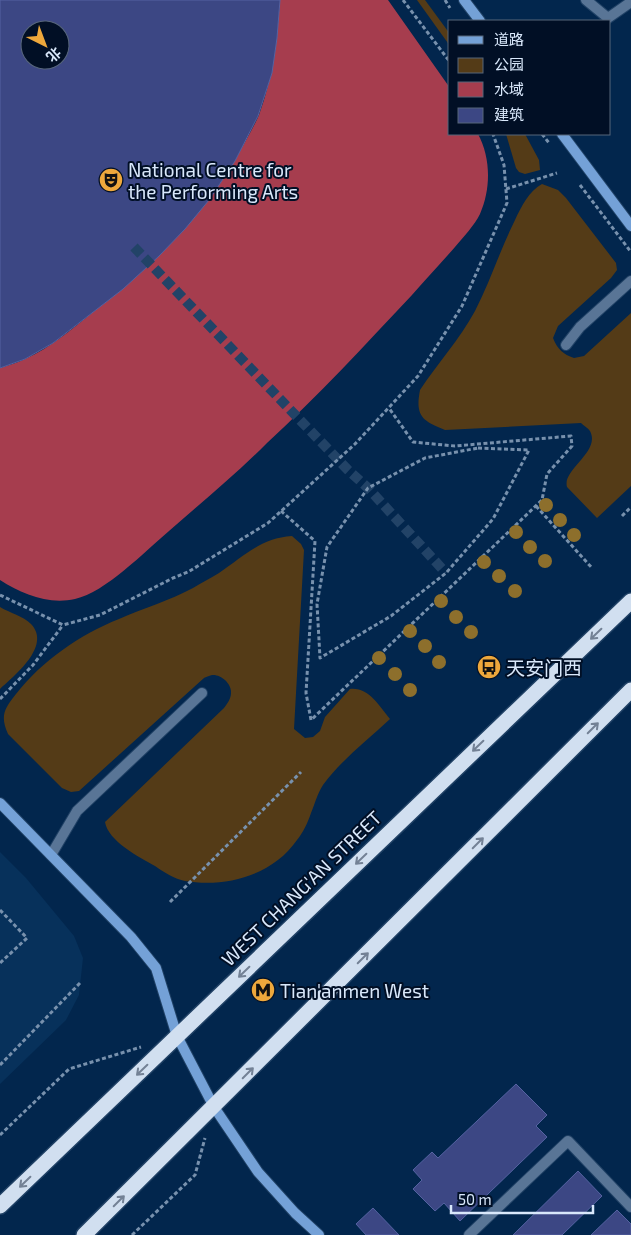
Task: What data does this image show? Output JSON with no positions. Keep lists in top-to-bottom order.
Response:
{
  "streets": {
    "highway": ["WEST CHANG'AN STREET"]
  },
  "places": {
    "theatre": ["National Centre for the Performing Arts"],
    "bus stop": ["天安门西"],
    "metro station": ["Tian'anmen West"]
  },
  "legend": [
    "道路",
    "公园",
    "水域",
    "建筑"
  ],
  "scale_bar": "50 m",
  "north": "bottom right"
}
